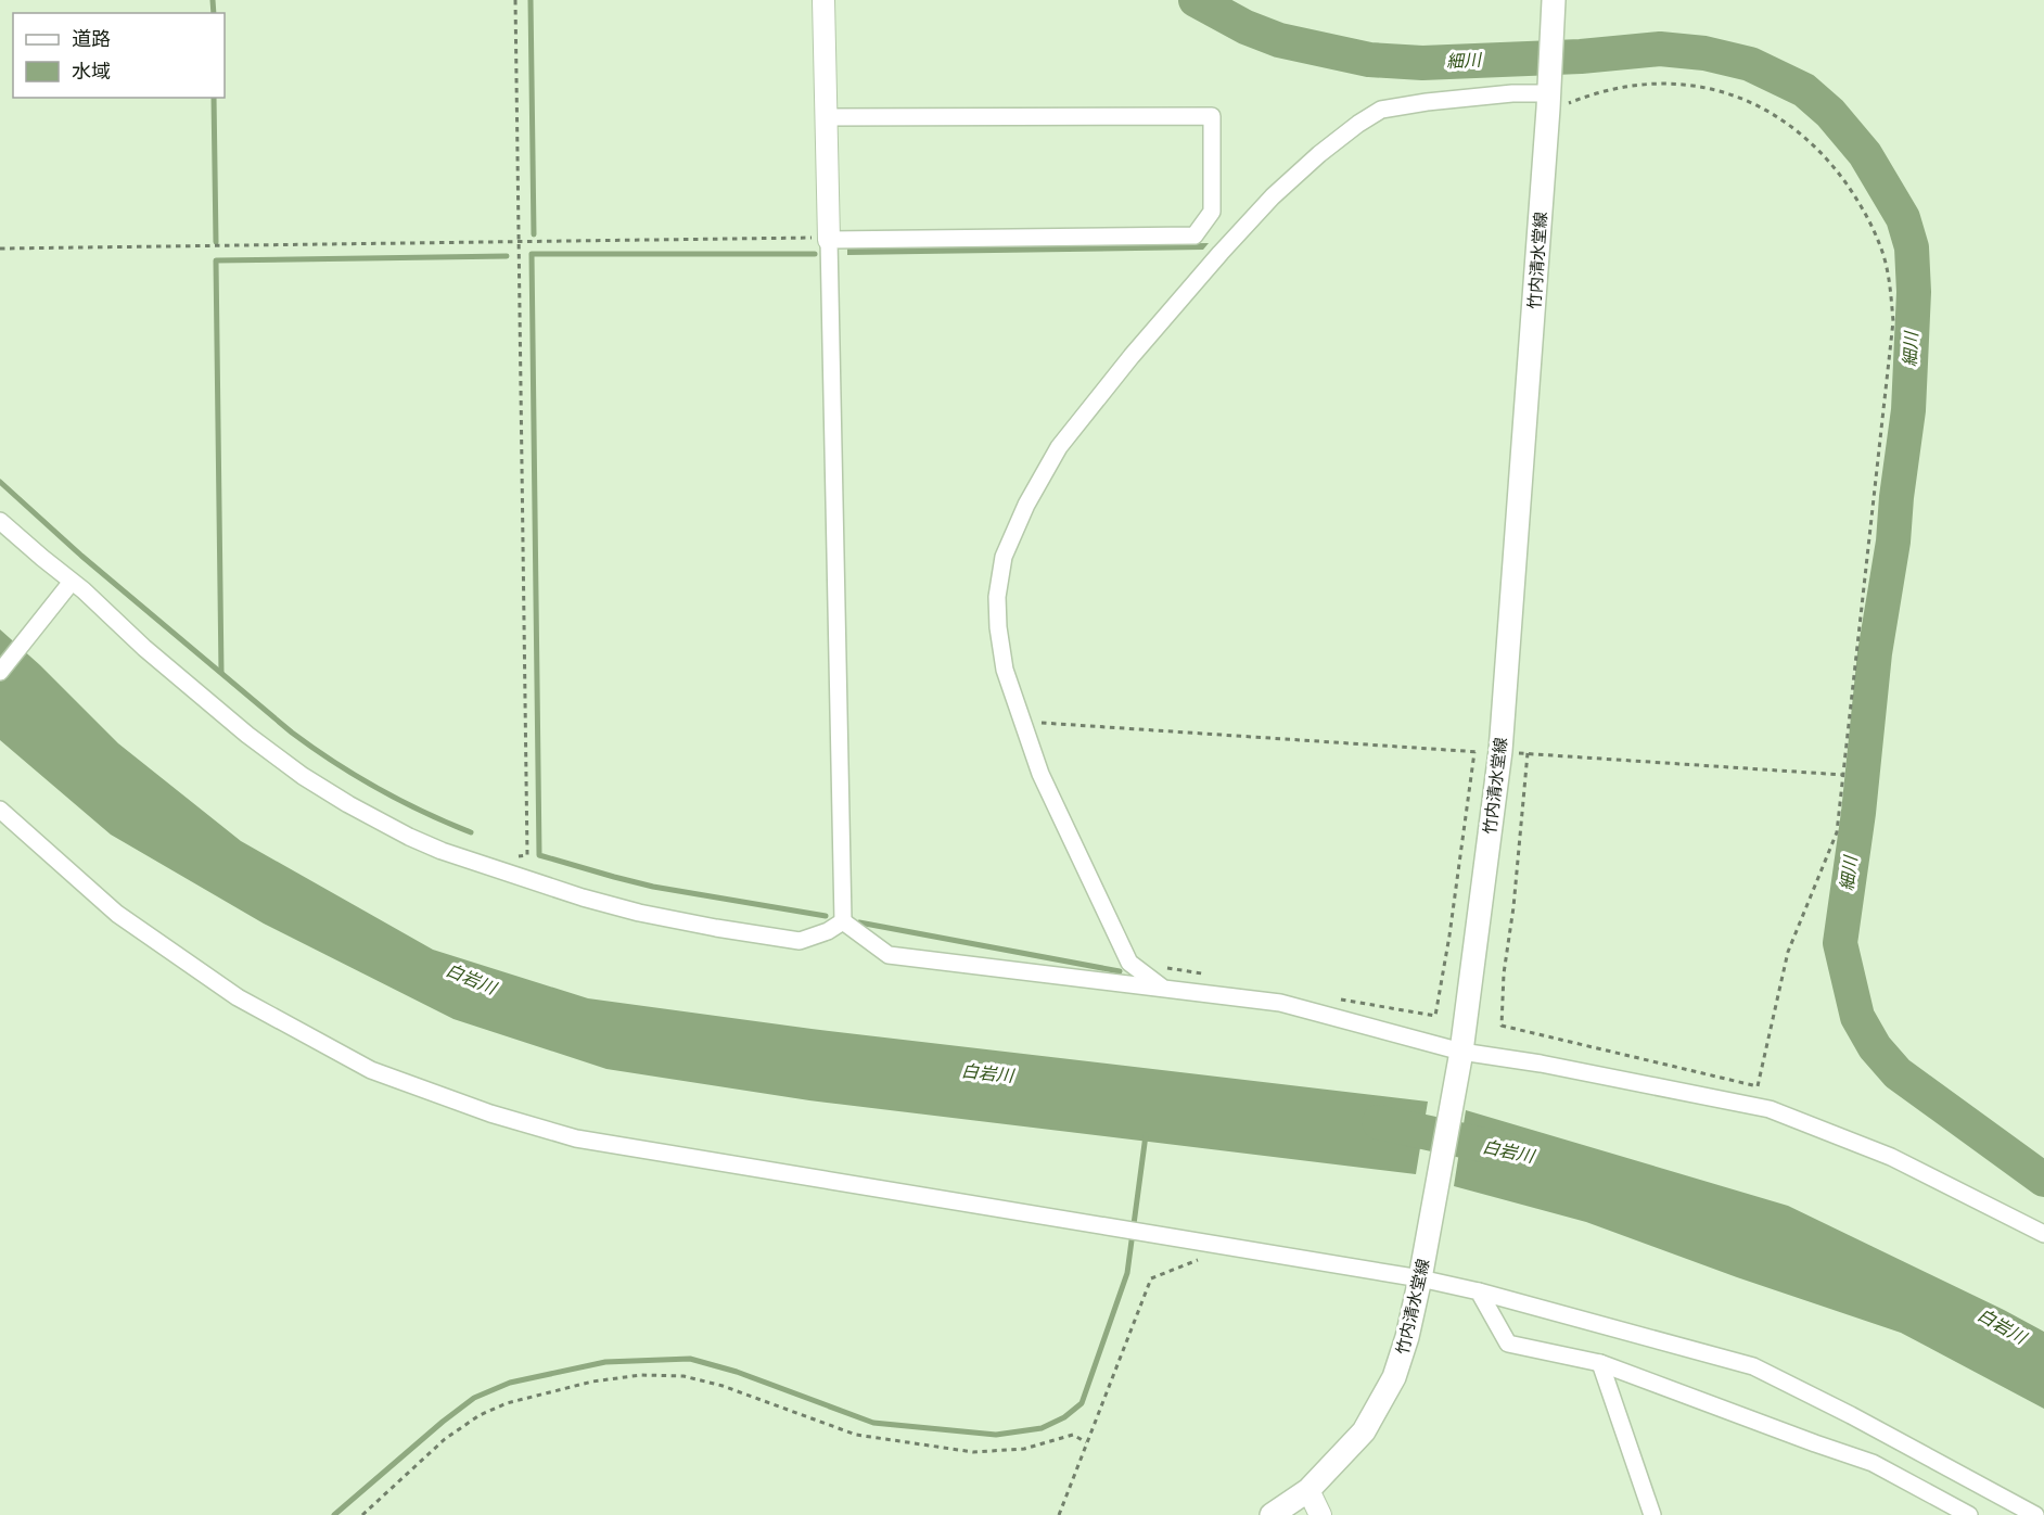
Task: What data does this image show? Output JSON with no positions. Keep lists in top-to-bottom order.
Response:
{
  "streets": {
    "main road": ["竹内清水堂線"]
  },
  "water": ["細川", "白岩川"],
  "legend": ["道路", "水域"]
}
